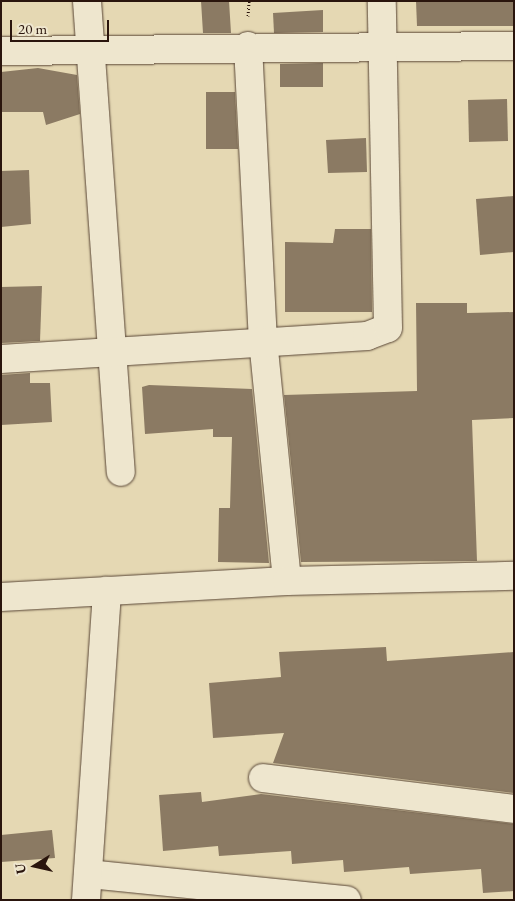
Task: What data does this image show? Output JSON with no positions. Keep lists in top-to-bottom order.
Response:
{
  "scale_bar": "20 m",
  "north": "left"
}
